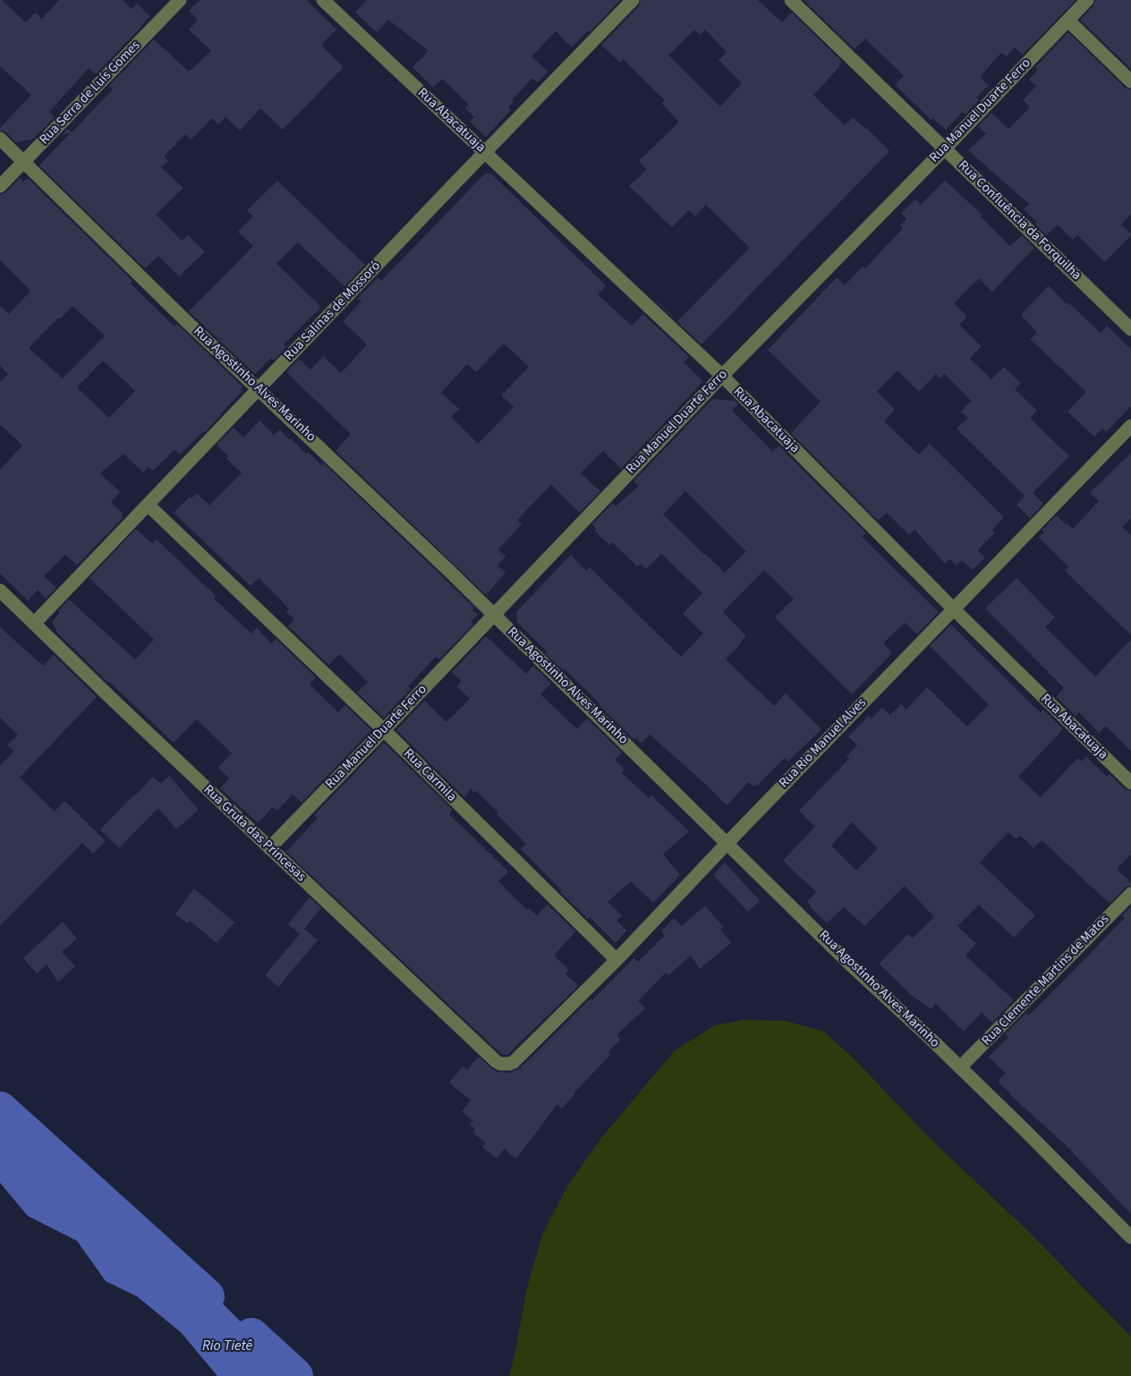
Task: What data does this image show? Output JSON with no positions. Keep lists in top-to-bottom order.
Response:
{
  "streets": {
    "street": [
      "Rua Serra de Luís Gomes",
      "Rua Manuel Duarte Ferro",
      "Rua Abacatuaja",
      "Rua Confluência da Forquilha",
      "Rua Salinas de Mossoró",
      "Rua Agostinho Alves Marinho",
      "Rua Rio Manuel Alves",
      "Rua Carmila",
      "Rua Gruta das Princesas",
      "Rua Clemente Martins de Matos"
    ]
  },
  "crossings": [
    ["Rua Serra de Luís Gomes", "Rua Agostinho Alves Marinho"],
    ["Rua Manuel Duarte Ferro", "Rua Abacatuaja"],
    ["Rua Manuel Duarte Ferro", "Rua Confluência da Forquilha"],
    ["Rua Manuel Duarte Ferro", "Rua Agostinho Alves Marinho"],
    ["Rua Manuel Duarte Ferro", "Rua Carmila"],
    ["Rua Manuel Duarte Ferro", "Rua Gruta das Princesas"],
    ["Rua Abacatuaja", "Rua Salinas de Mossoró"],
    ["Rua Abacatuaja", "Rua Rio Manuel Alves"],
    ["Rua Salinas de Mossoró", "Rua Agostinho Alves Marinho"],
    ["Rua Salinas de Mossoró", "Rua Carmila"],
    ["Rua Salinas de Mossoró", "Rua Gruta das Princesas"],
    ["Rua Agostinho Alves Marinho", "Rua Rio Manuel Alves"],
    ["Rua Agostinho Alves Marinho", "Rua Clemente Martins de Matos"],
    ["Rua Rio Manuel Alves", "Rua Carmila"],
    ["Rua Rio Manuel Alves", "Rua Gruta das Princesas"]
  ],
  "water": ["Rio Tietê"]
}
